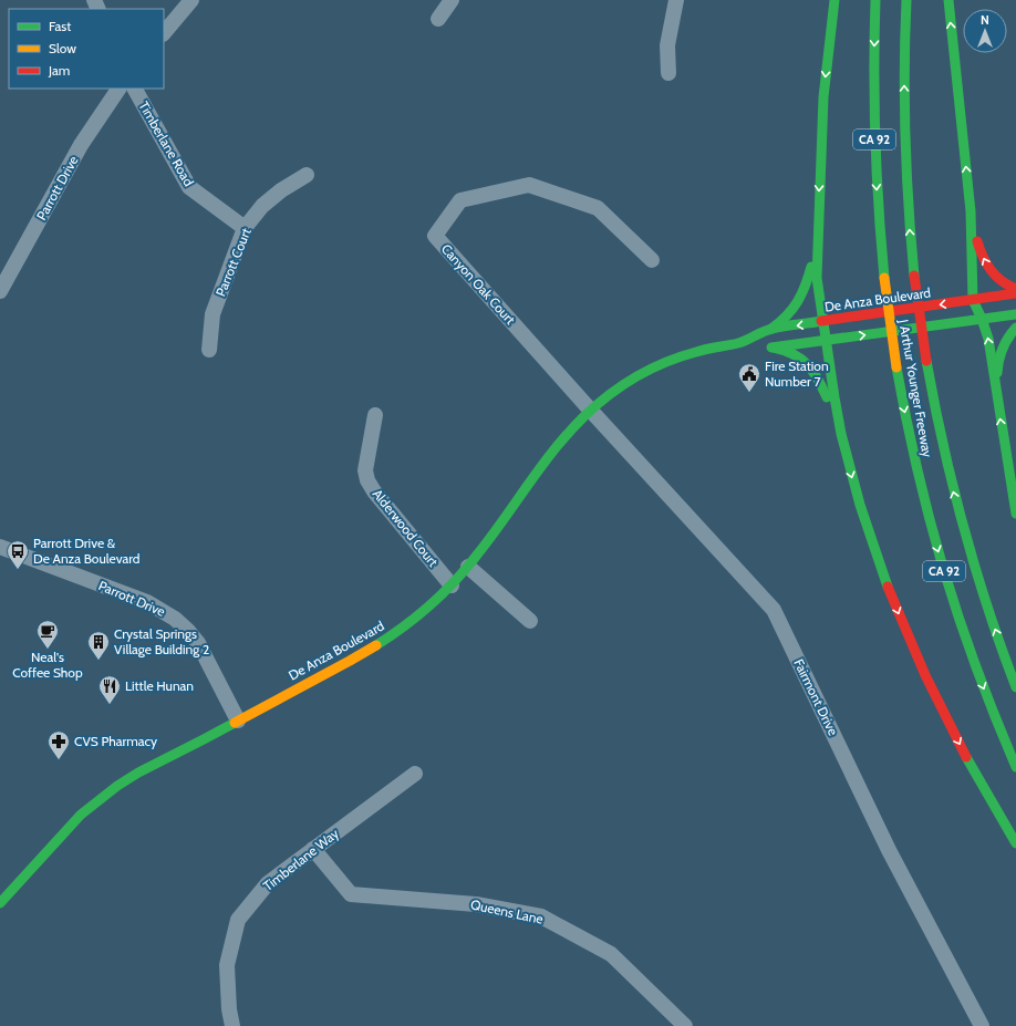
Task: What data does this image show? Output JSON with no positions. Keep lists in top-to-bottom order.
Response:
{
  "streets": {
    "main road": ["CA 92", "De Anza Boulevard", "J Arthur Younger Freeway"],
    "street": [
      "Timberlane Road",
      "Parrott Drive",
      "Parrott Court",
      "Canyon Oak Court",
      "Alderwood Court",
      "Fairmont Drive",
      "Timberlane Way",
      "Queens Lane"
    ]
  },
  "crossings": [
    ["Timberlane Road", "Parrott Court"],
    ["Parrott Drive", "De Anza Boulevard"],
    ["Canyon Oak Court", "De Anza Boulevard"],
    ["Canyon Oak Court", "Fairmont Drive"],
    ["De Anza Boulevard", "Alderwood Court"],
    ["De Anza Boulevard", "Fairmont Drive"],
    ["Timberlane Way", "Queens Lane"]
  ],
  "places": {
    "public building": ["Fire Station Number 7"],
    "bus stop": ["Parrott Drive & De Anza Boulevard"],
    "cafe": ["Neal's Coffee Shop"],
    "building": ["Crystal Springs Village Building 2"],
    "restaurant": ["Little Hunan"],
    "pharmacy": ["CVS Pharmacy"]
  },
  "legend": ["Fast", "Slow", "Jam"],
  "north": "top"
}
